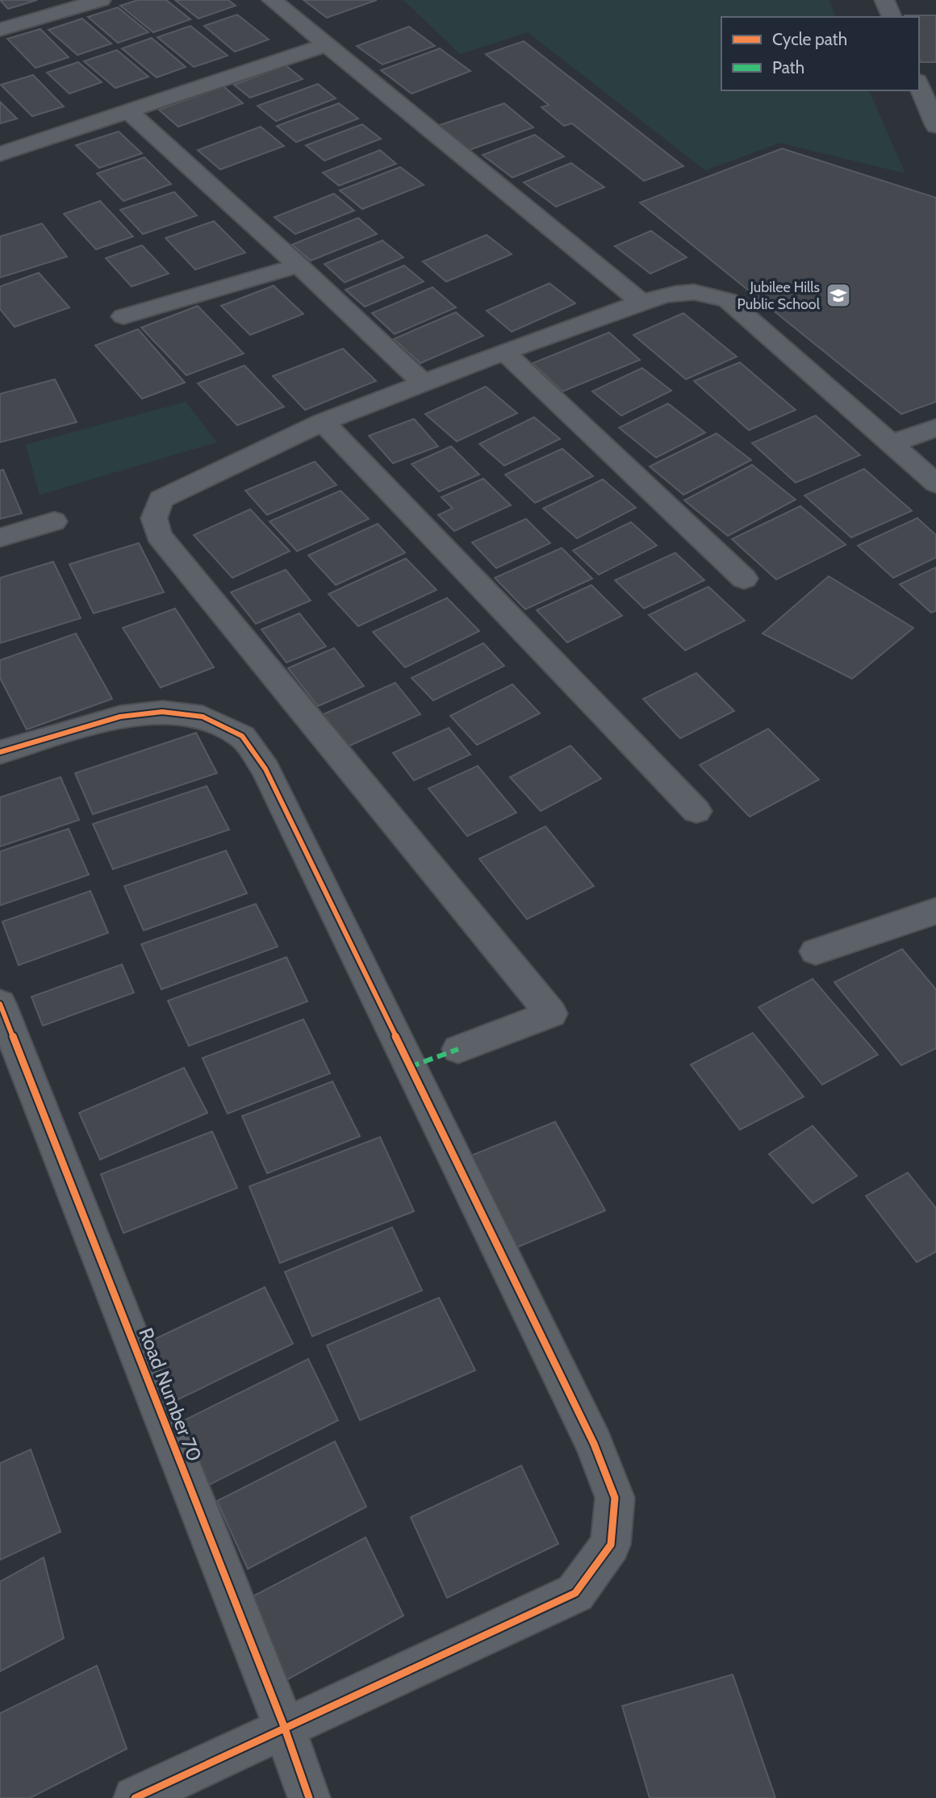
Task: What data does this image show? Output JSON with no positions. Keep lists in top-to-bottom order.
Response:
{
  "streets": {
    "street": ["Road Number 70"]
  },
  "places": {
    "school or university": ["Jubilee Hills Public School"]
  },
  "legend": ["Cycle path", "Path"]
}
